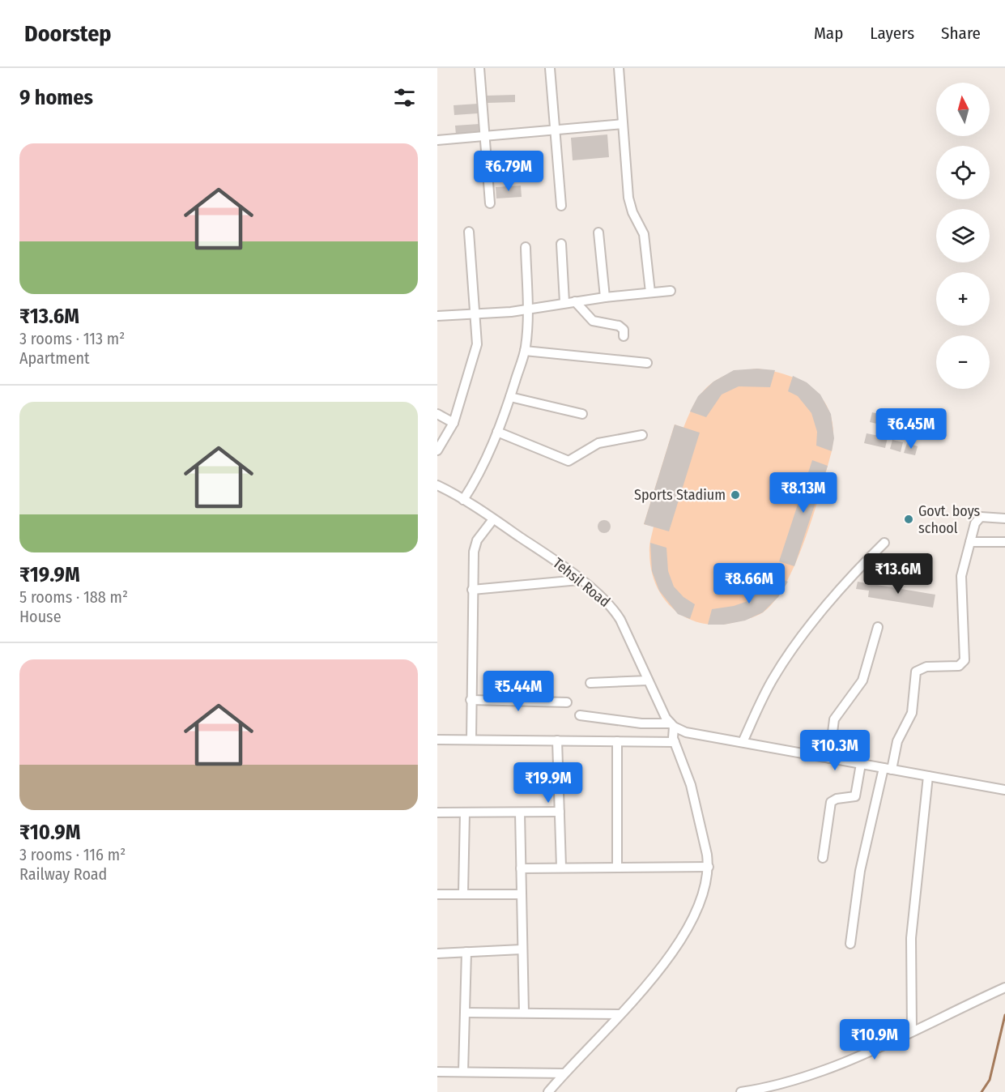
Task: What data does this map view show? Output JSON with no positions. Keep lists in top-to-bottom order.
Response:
{
  "streets": {
    "street": ["Tehsil Road"]
  },
  "places": ["Sports Stadium", "Govt. boys school"],
  "north": "top",
  "page": {
    "header": "Doorstep",
    "nav": ["Map", "Layers", "Share"],
    "heading": "9 homes",
    "map_buttons": ["+", "−"],
    "list": [
      {
        "name": "₹13.6M",
        "note": "3 rooms · 113 m² · Apartment"
      },
      {
        "name": "₹19.9M",
        "note": "5 rooms · 188 m² · House"
      },
      {
        "name": "₹10.9M",
        "note": "3 rooms · 116 m² · Railway Road"
      }
    ],
    "price": [
      "₹6.79M",
      "₹6.45M",
      "₹8.13M",
      "₹13.6M",
      "₹8.66M",
      "₹5.44M",
      "₹10.3M",
      "₹19.9M",
      "₹10.9M"
    ]
  }
}
